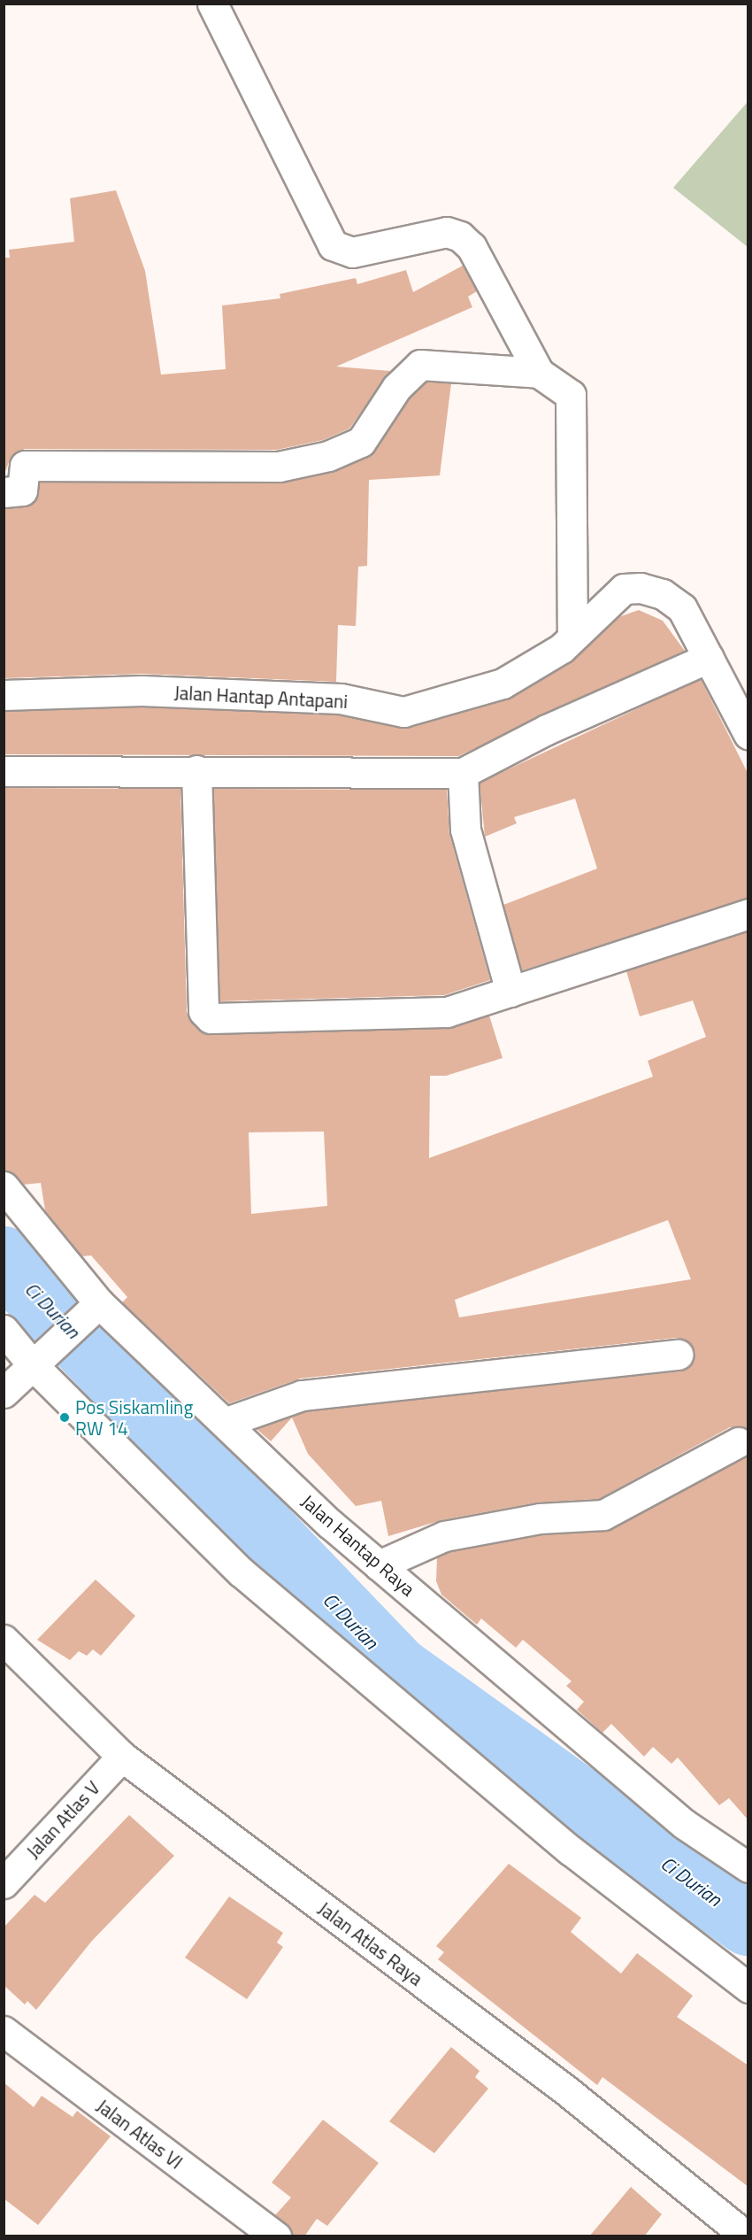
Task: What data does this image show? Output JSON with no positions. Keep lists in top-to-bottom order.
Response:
{
  "streets": {
    "street": [
      "Jalan Hantap Antapani",
      "Jalan Hantap Raya",
      "Jalan Atlas V",
      "Jalan Atlas Raya",
      "Jalan Atlas VI"
    ]
  },
  "crossings": [
    ["Jalan Atlas V", "Jalan Atlas Raya"]
  ],
  "water": ["Ci Durian"],
  "places": ["Pos Siskamling RW 14"]
}
